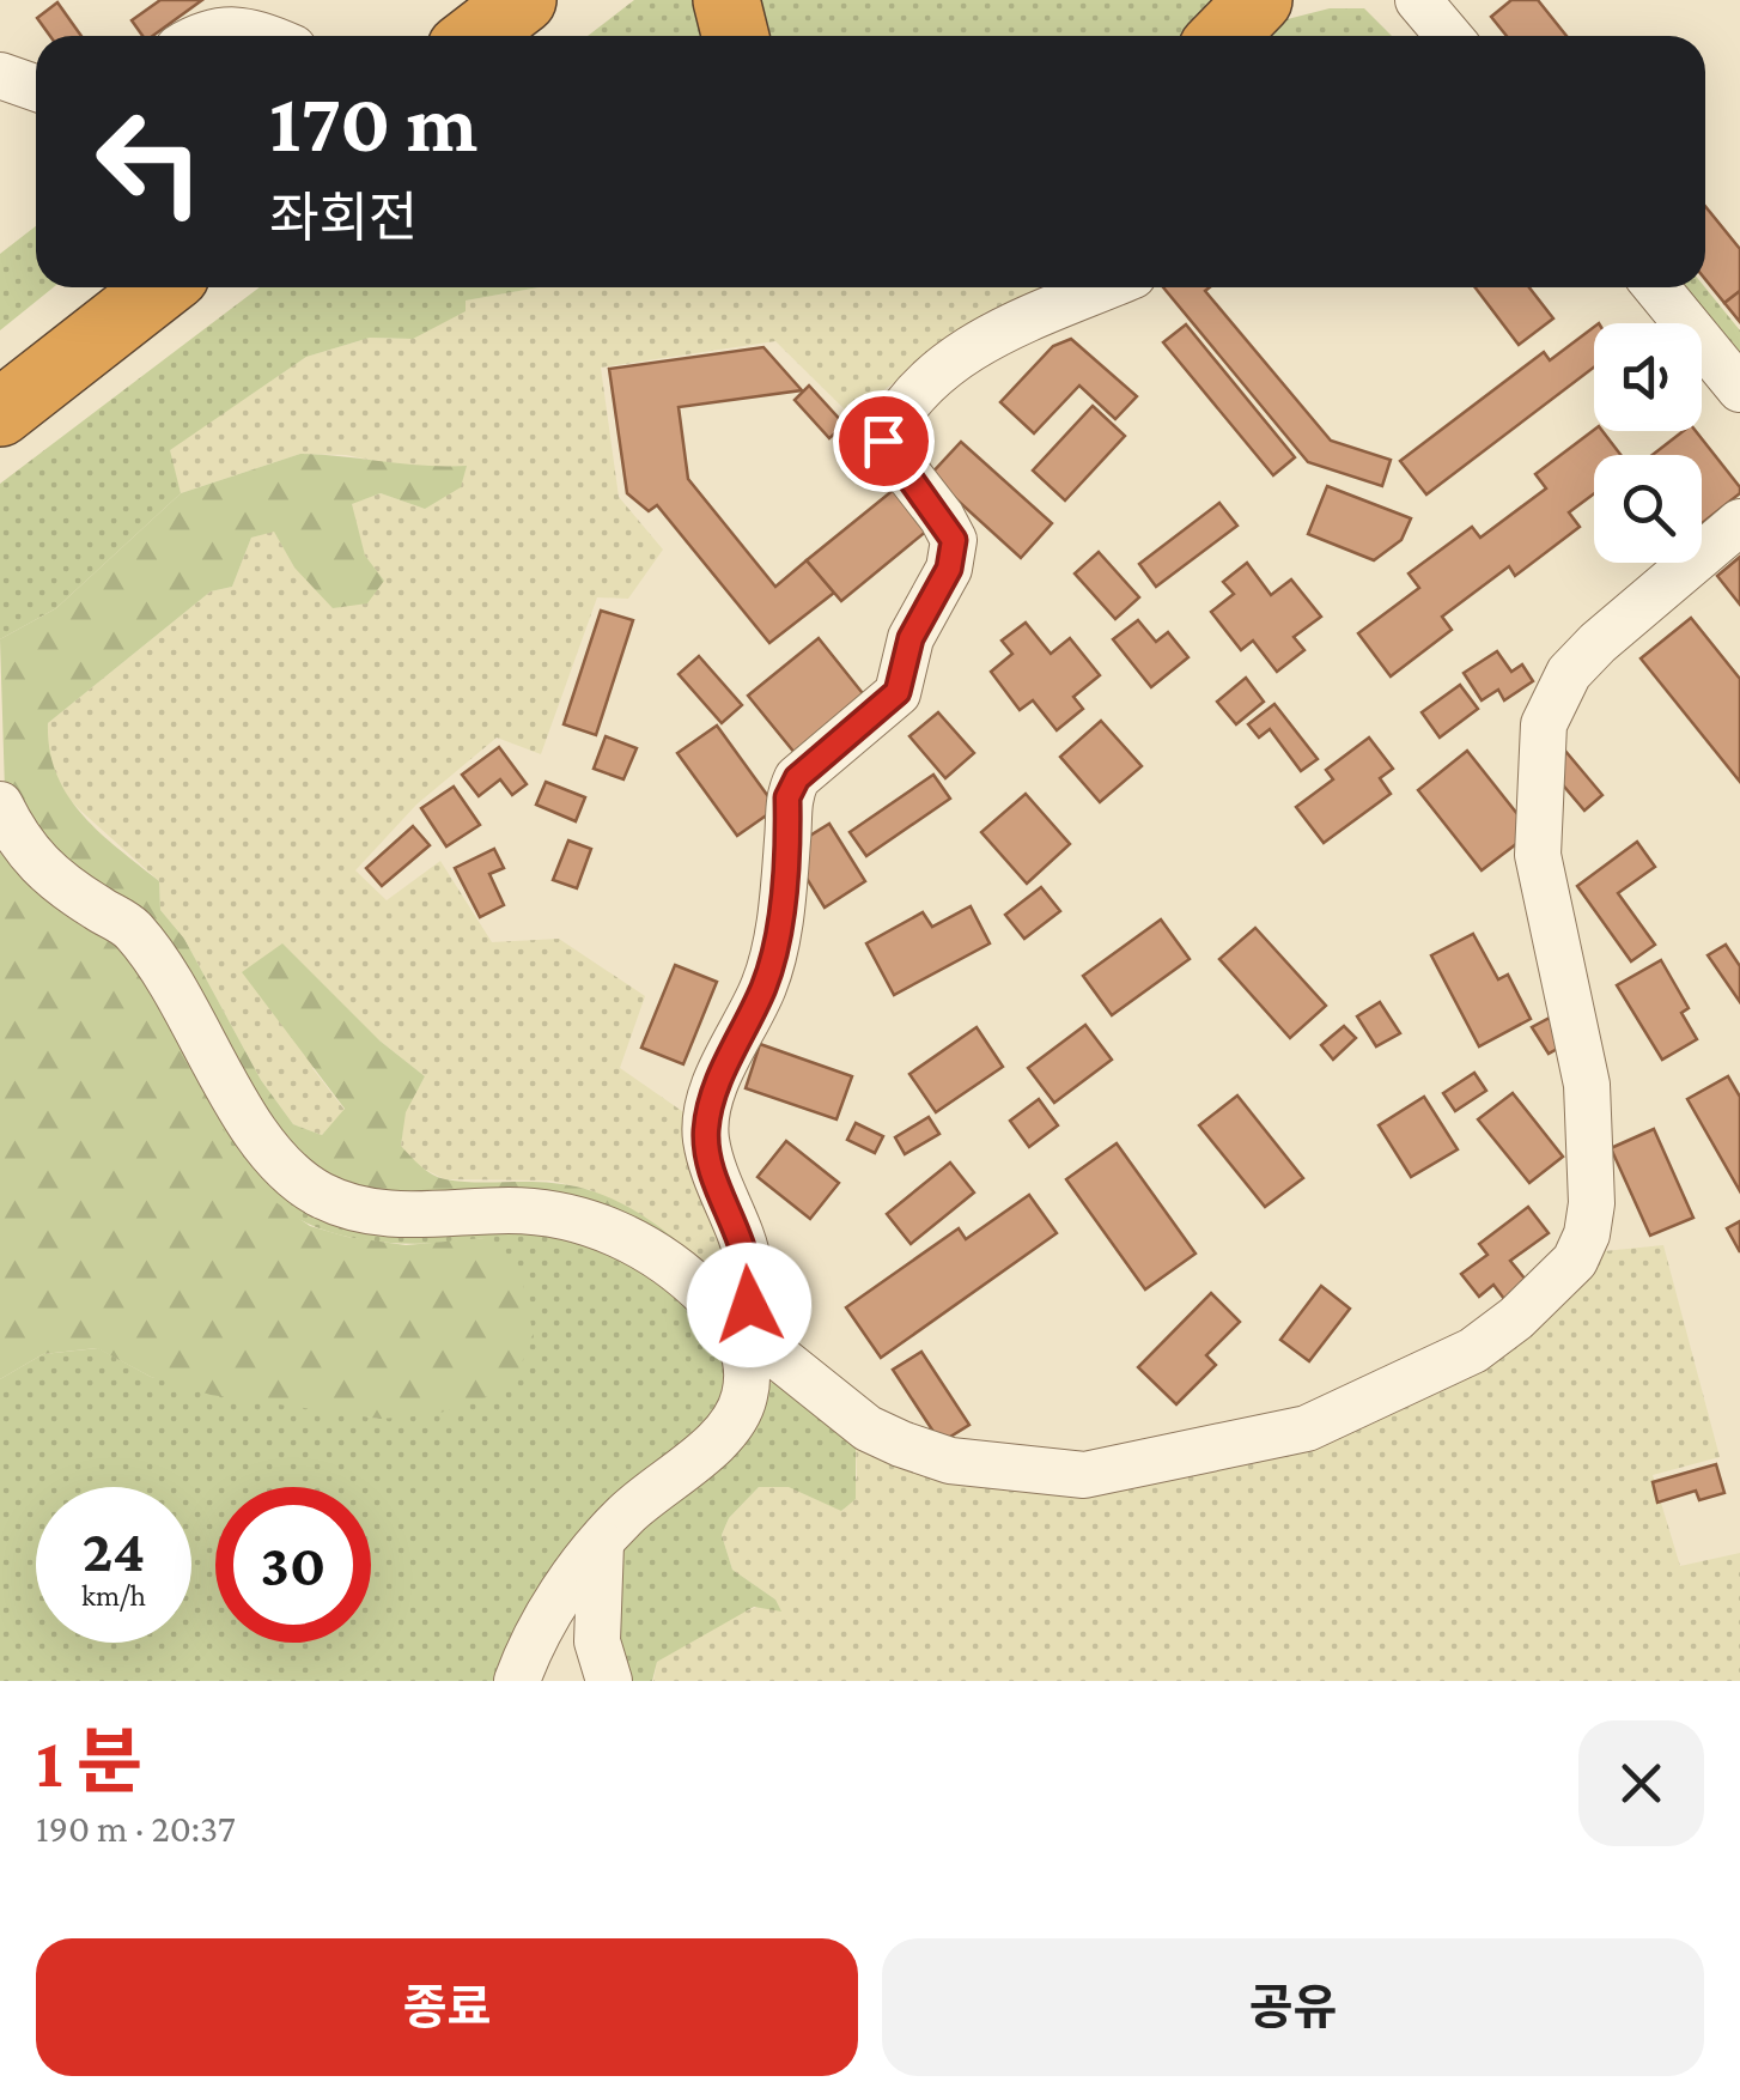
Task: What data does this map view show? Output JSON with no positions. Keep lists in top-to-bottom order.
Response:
{
  "page": {
    "turn": ["170 m", "좌회전"],
    "speed": "24 km/h",
    "limit": "30",
    "heading": ["1 분", "190 m · 20:37"],
    "buttons": ["종료", "공유"]
  }
}
